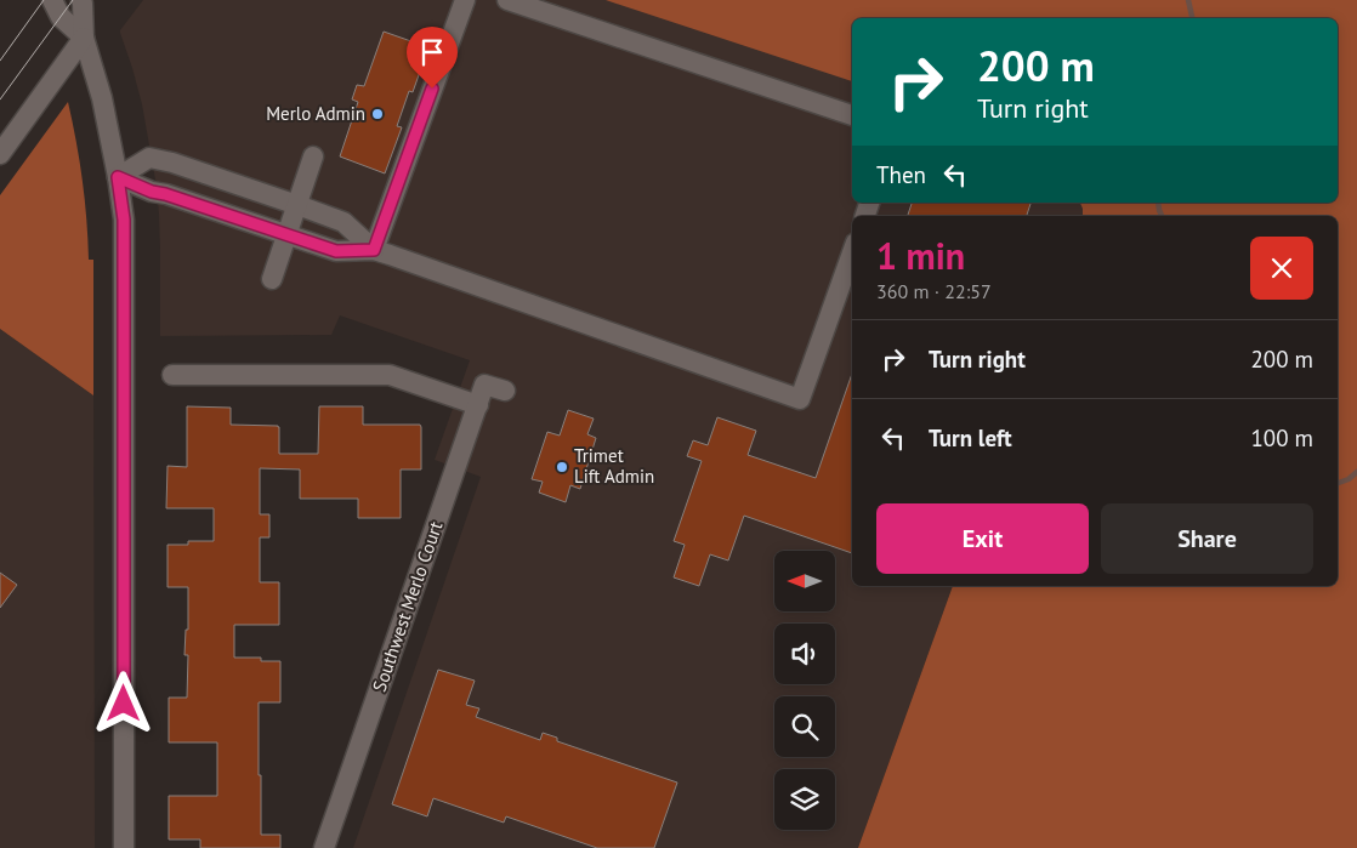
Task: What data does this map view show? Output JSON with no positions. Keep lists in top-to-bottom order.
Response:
{
  "streets": {
    "street": ["Southwest Merlo Court"]
  },
  "places": ["Merlo Admin", "Trimet Lift Admin"],
  "north": "left",
  "page": {
    "turn": ["200 m", "Turn right"],
    "then": "Then",
    "heading": ["1 min", "360 m · 22:57"],
    "list": [
      {
        "name": "Turn right",
        "value": "200 m"
      },
      {
        "name": "Turn left",
        "value": "100 m"
      }
    ],
    "buttons": ["Exit", "Share"]
  }
}
